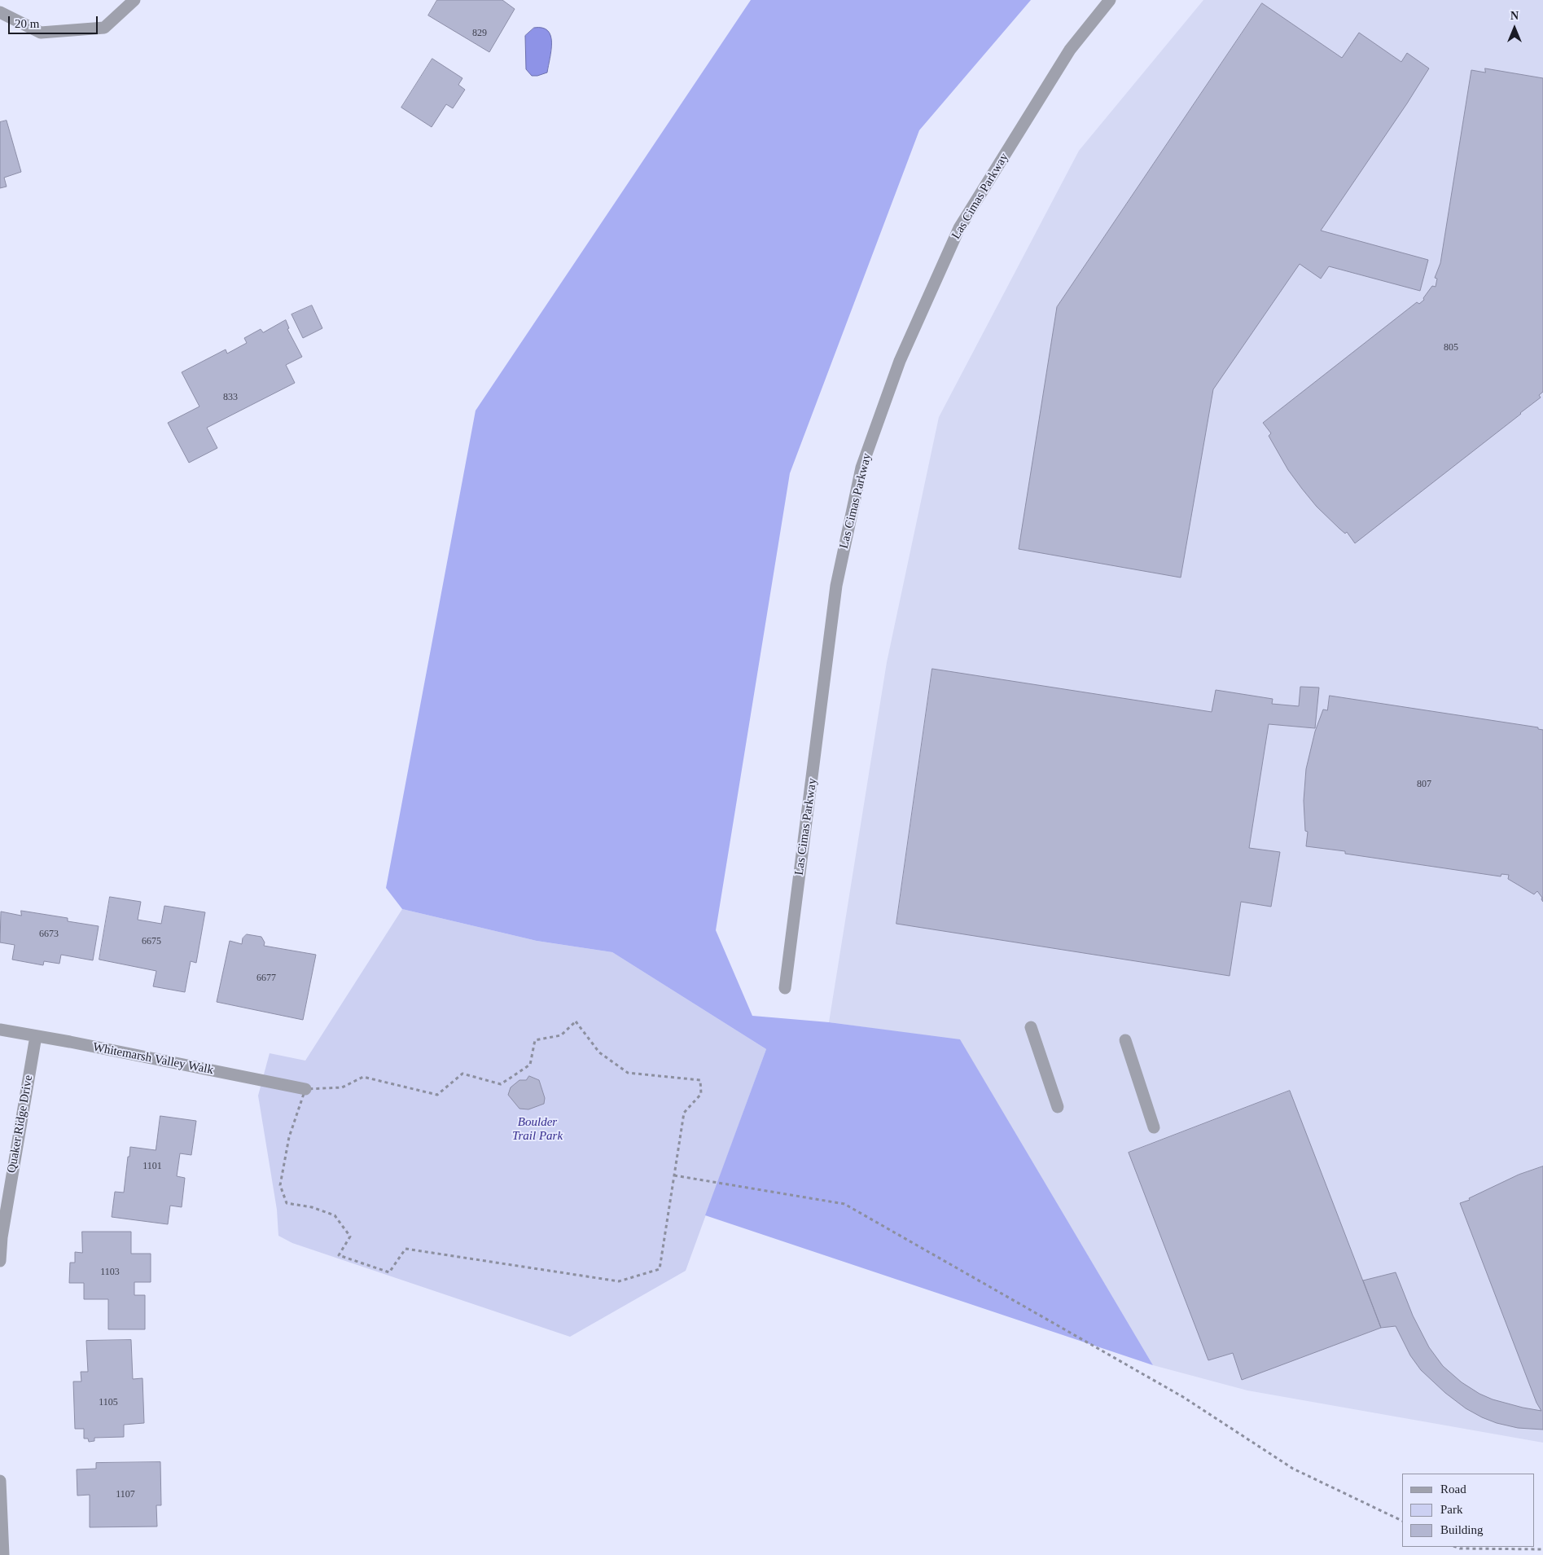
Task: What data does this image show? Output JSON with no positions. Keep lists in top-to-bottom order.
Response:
{
  "streets": {
    "street": ["Las Cimas Parkway", "Whitemarsh Valley Walk", "Quaker Ridge Drive"]
  },
  "crossings": [
    ["Whitemarsh Valley Walk", "Quaker Ridge Drive"]
  ],
  "parks": ["Boulder Trail Park"],
  "house_numbers": [
    "829",
    "805",
    "833",
    "807",
    "6673",
    "6675",
    "6677",
    "1101",
    "1103",
    "1105",
    "1107"
  ],
  "legend": ["Road", "Park", "Building"],
  "scale_bar": "20 m",
  "north": "top"
}
